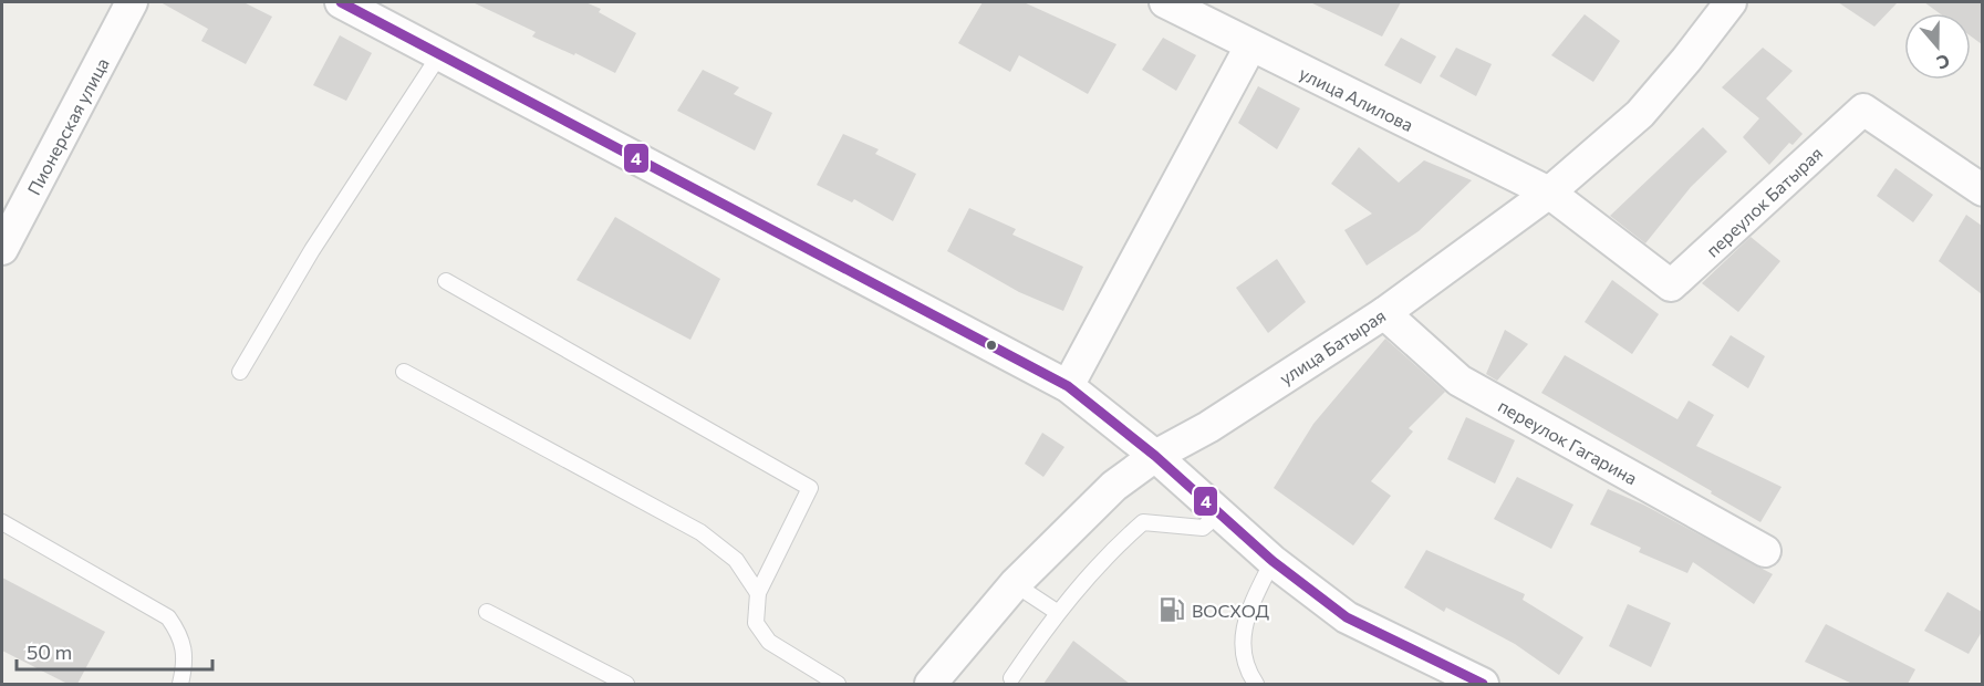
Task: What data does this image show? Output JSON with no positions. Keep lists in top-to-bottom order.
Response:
{
  "streets": {
    "street": [
      "улица Алилова",
      "Пионерская улица",
      "переулок Батырая",
      "улица Батырая",
      "переулок Гагарина"
    ]
  },
  "crossings": [
    ["улица Алилова", "переулок Батырая"],
    ["улица Алилова", "улица Батырая"],
    ["переулок Батырая", "улица Батырая"],
    ["улица Батырая", "переулок Гагарина"]
  ],
  "places": {
    "fuel station": ["ВОСХОД"]
  },
  "lines": ["transit line 4"],
  "scale_bar": "50 m",
  "north": "bottom"
}
